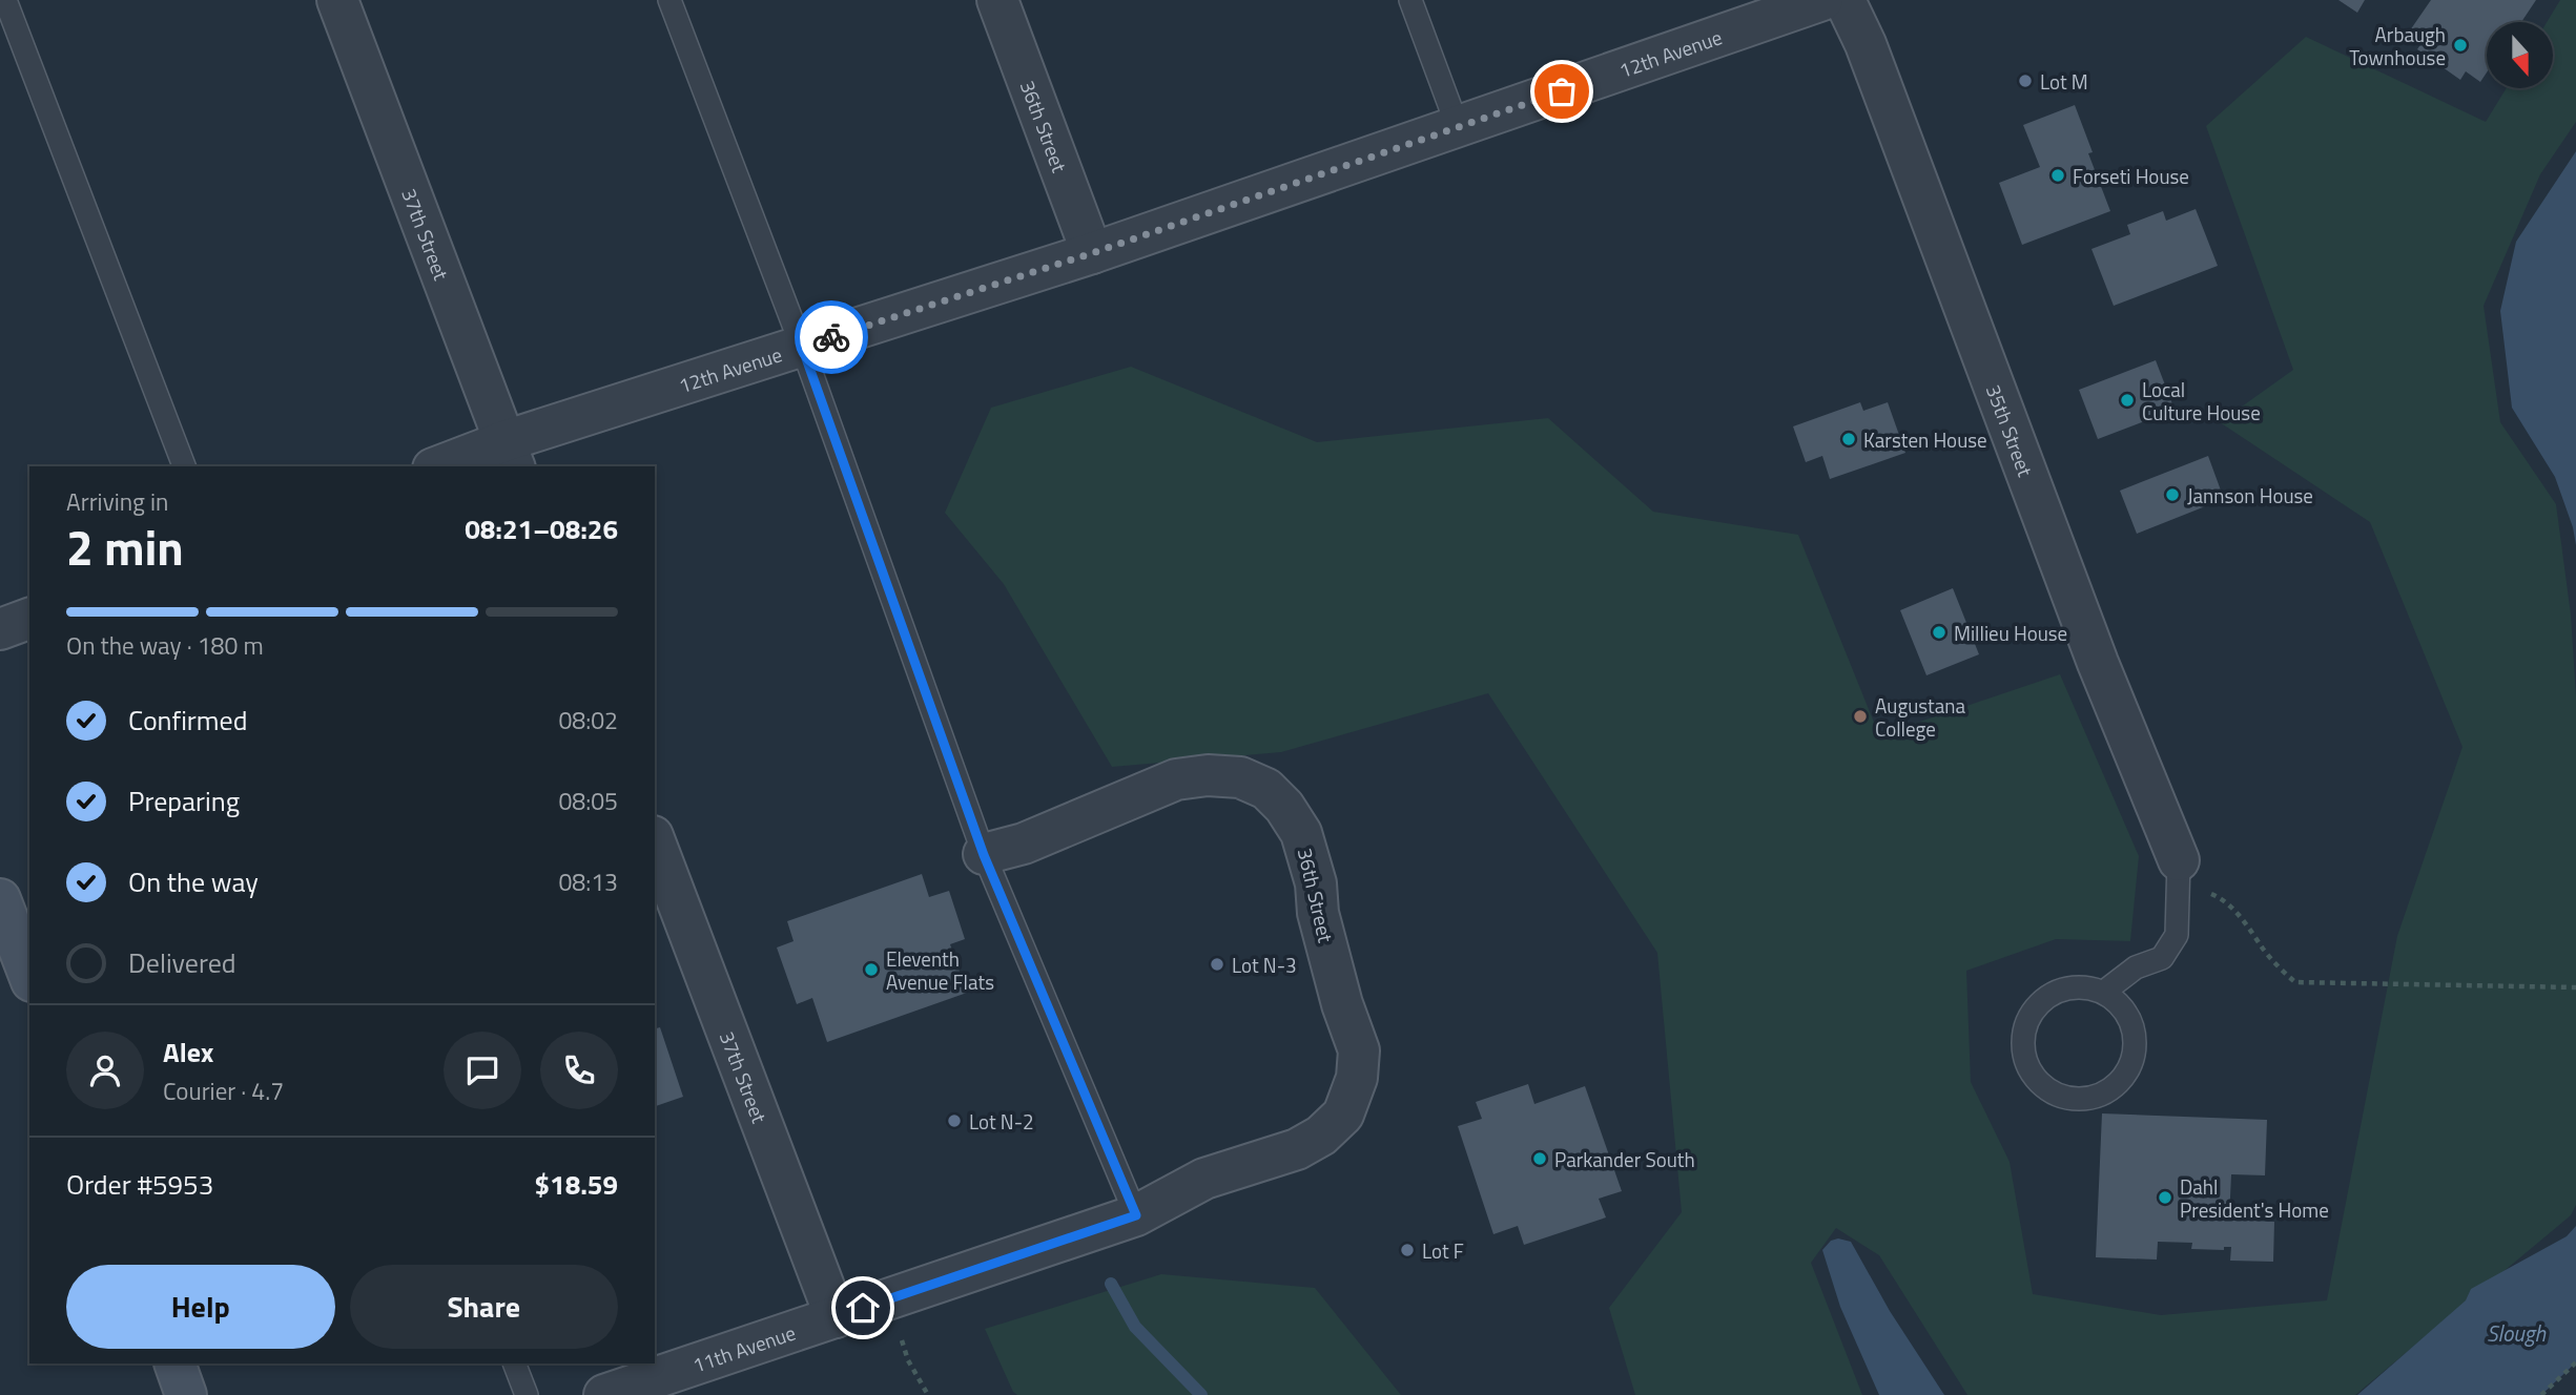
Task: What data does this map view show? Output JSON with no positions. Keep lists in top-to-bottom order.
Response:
{
  "streets": {
    "street": [
      "12th Avenue",
      "36th Street",
      "37th Street",
      "35th Street",
      "11th Avenue"
    ]
  },
  "crossings": [
    ["12th Avenue", "36th Street"],
    ["12th Avenue", "37th Street"],
    ["36th Street", "11th Avenue"],
    ["37th Street", "11th Avenue"]
  ],
  "water": ["Slough"],
  "places": [
    "Arbaugh Townhouse",
    "Lot M",
    "Forseti House",
    "Local Culture House",
    "Karsten House",
    "Jannson House",
    "Millieu House",
    "Augustana College",
    "Lot N-3",
    "Eleventh Avenue Flats",
    "Lot N-2",
    "Parkander South",
    "Dahl President's Home",
    "Lot F"
  ],
  "north": "bottom",
  "page": {
    "heading": ["2 min", "Arriving in", "08:21–08:26"],
    "panel": [
      "Alex",
      "Courier · 4.7",
      "Order #5953",
      "$18.59"
    ],
    "bar": "On the way · 180 m",
    "list": [
      ["Confirmed", "08:02"],
      ["Preparing", "08:05"],
      ["On the way", "08:13"],
      "Delivered"
    ],
    "buttons": ["Help", "Share"]
  }
}
